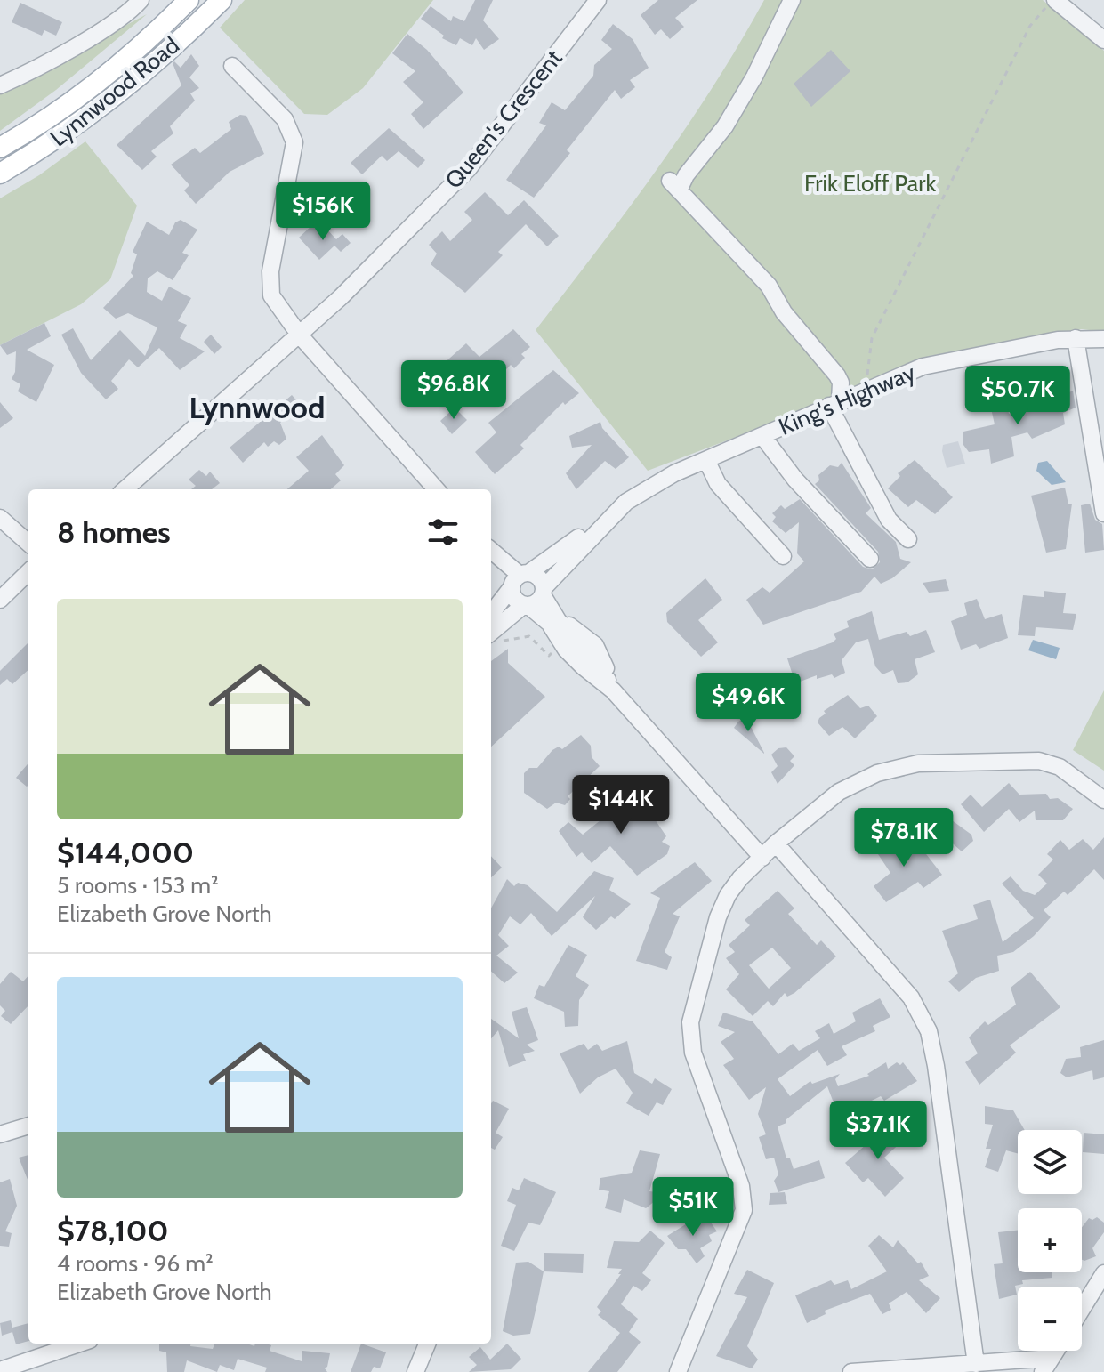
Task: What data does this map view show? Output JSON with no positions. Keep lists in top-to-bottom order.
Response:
{
  "streets": {
    "main road": ["Lynnwood Road"],
    "street": ["Queen's Crescent", "King's Highway"]
  },
  "districts": ["Lynnwood"],
  "parks": ["Frik Eloff Park"],
  "page": {
    "price": [
      "$156K",
      "$96.8K",
      "$50.7K",
      "$49.6K",
      "$144K",
      "$78.1K",
      "$37.1K",
      "$51K"
    ],
    "heading": "8 homes",
    "list": [
      {
        "name": "$144,000",
        "note": "5 rooms · 153 m² · Elizabeth Grove North"
      },
      {
        "name": "$78,100",
        "note": "4 rooms · 96 m² · Elizabeth Grove North"
      }
    ],
    "map_buttons": ["+", "−"]
  }
}
